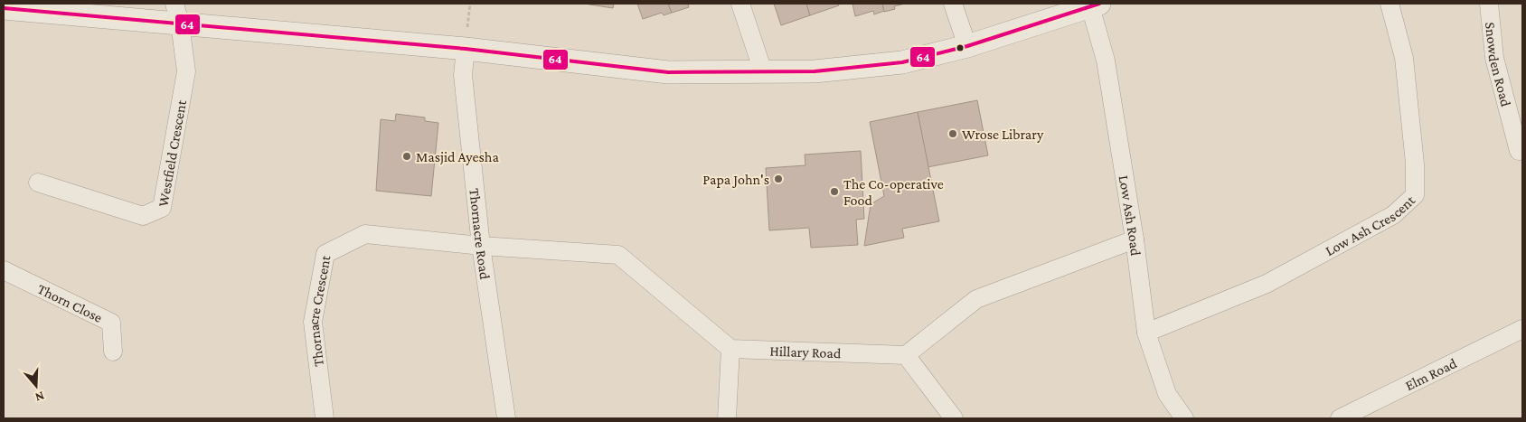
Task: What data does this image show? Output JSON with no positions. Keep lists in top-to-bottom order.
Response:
{
  "streets": {
    "street": [
      "Snowden Road",
      "Westfield Crescent",
      "Low Ash Road",
      "Low Ash Crescent",
      "Thornacre Road",
      "Thorn Close",
      "Thornacre Crescent",
      "Hillary Road",
      "Elm Road"
    ]
  },
  "crossings": [
    ["Low Ash Road", "Low Ash Crescent"],
    ["Thornacre Road", "Thornacre Crescent"]
  ],
  "places": [
    "Wrose Library",
    "Masjid Ayesha",
    "Papa John's",
    "The Co-operative Food"
  ],
  "lines": ["transit line 64"],
  "north": "bottom"
}
